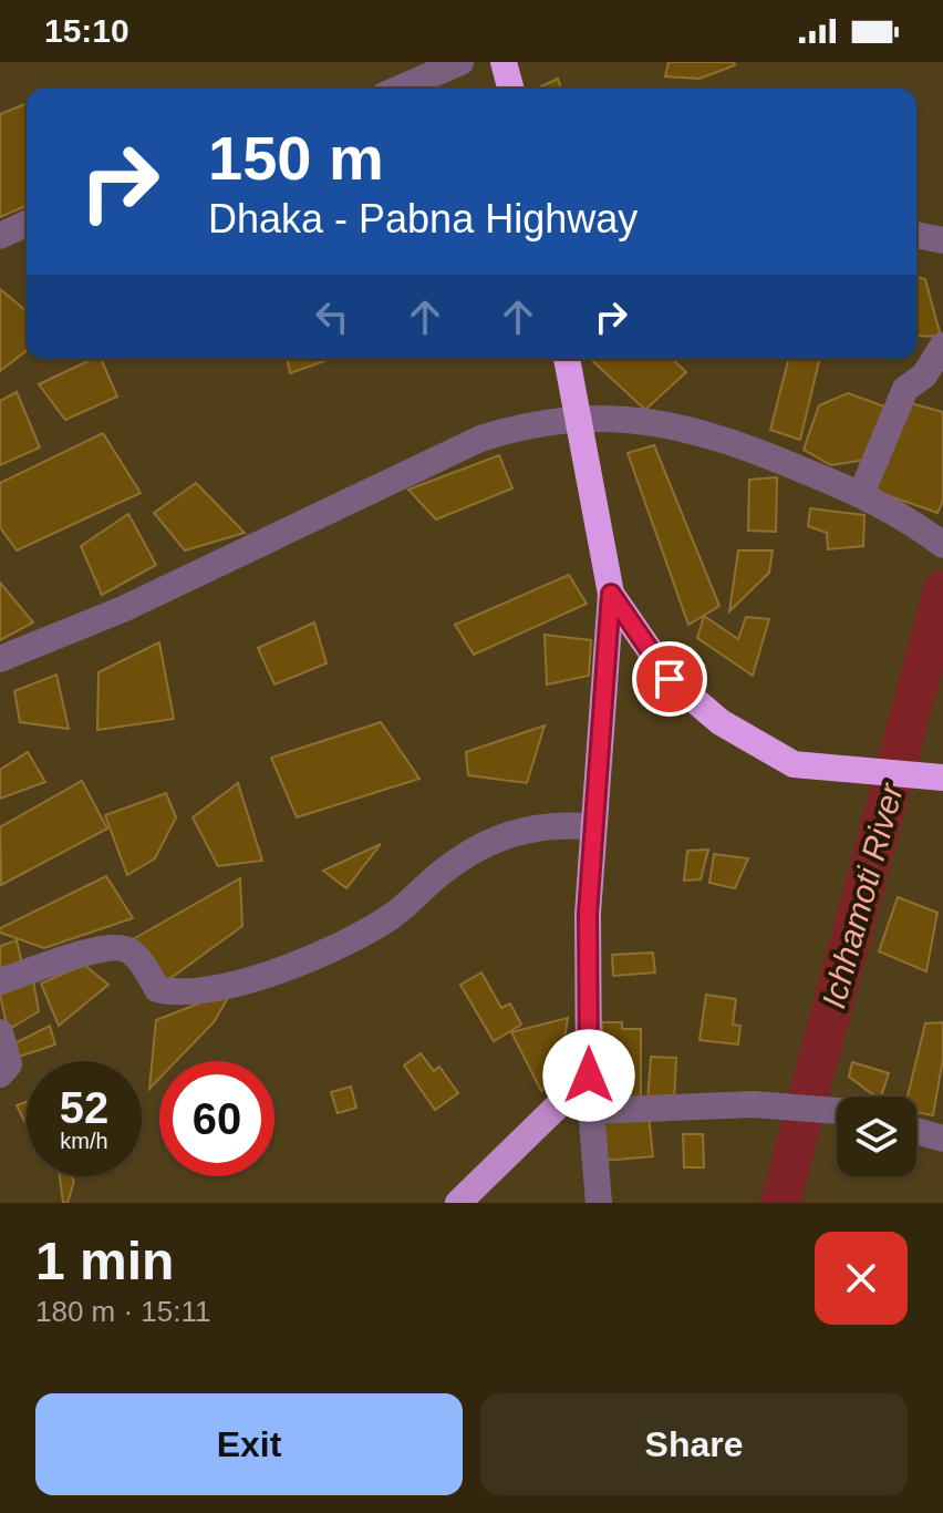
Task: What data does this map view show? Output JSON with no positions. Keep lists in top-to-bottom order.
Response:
{
  "water": ["Ichhamoti River"],
  "page": {
    "status": "15:10",
    "turn": ["150 m", "Dhaka - Pabna Highway"],
    "speed": "52 km/h",
    "limit": "60",
    "heading": ["1 min", "180 m · 15:11"],
    "buttons": ["Exit", "Share"]
  }
}
